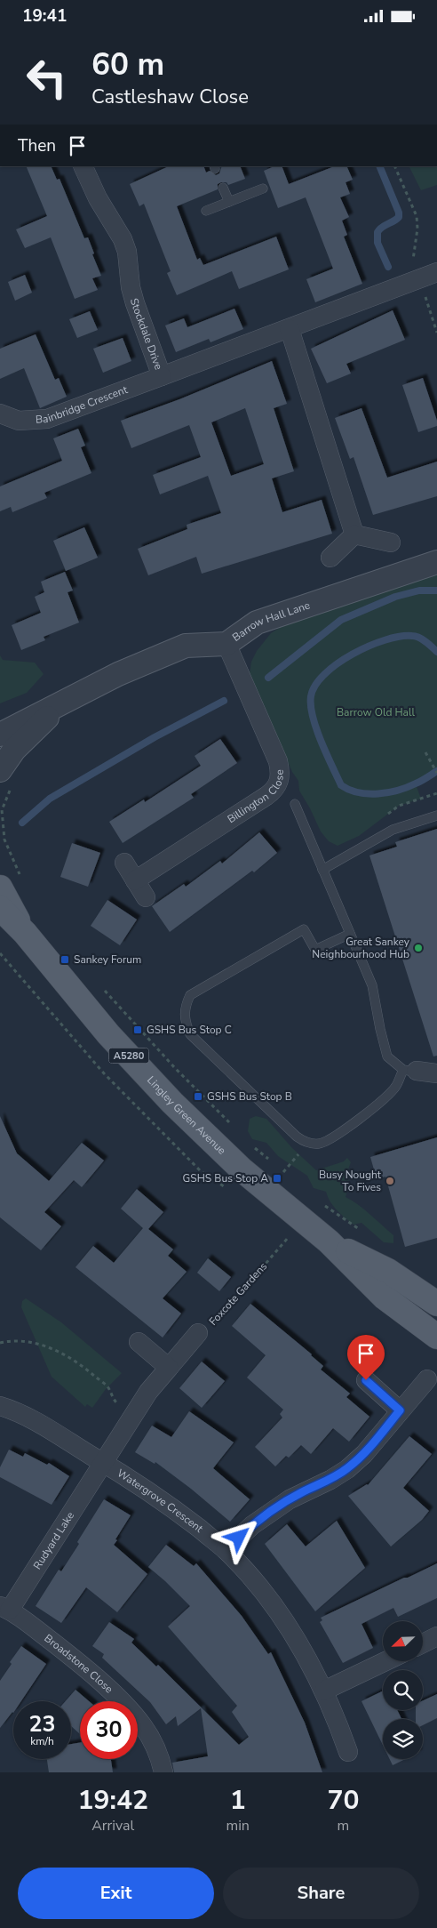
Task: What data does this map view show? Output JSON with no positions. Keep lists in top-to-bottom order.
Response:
{
  "streets": {
    "main road": ["A5280", "Lingley Green Avenue"],
    "street": [
      "Stockdale Drive",
      "Bainbridge Crescent",
      "Barrow Hall Lane",
      "Billington Close",
      "Foxcote Gardens",
      "Watergrove Crescent",
      "Rudyard Lake",
      "Broadstone Close"
    ]
  },
  "crossings": [
    ["Stockdale Drive", "Bainbridge Crescent"],
    ["Barrow Hall Lane", "Billington Close"],
    ["Foxcote Gardens", "Watergrove Crescent"],
    ["Foxcote Gardens", "Rudyard Lake"],
    ["Watergrove Crescent", "Rudyard Lake"],
    ["Rudyard Lake", "Broadstone Close"]
  ],
  "parks": ["Barrow Old Hall"],
  "places": {
    "other": ["Great Sankey Neighbourhood Hub", "Busy Nought To Fives"],
    "transit": [
      "Sankey Forum",
      "GSHS Bus Stop C",
      "GSHS Bus Stop B",
      "GSHS Bus Stop A"
    ]
  },
  "north": "bottom left",
  "page": {
    "status": "19:41",
    "turn": ["60 m", "Castleshaw Close"],
    "then": "Then",
    "speed": "23 km/h",
    "limit": "30",
    "eta": [
      "19:42",
      "Arrival",
      "1",
      "min",
      "70",
      "m"
    ],
    "buttons": ["Exit", "Share"]
  }
}
